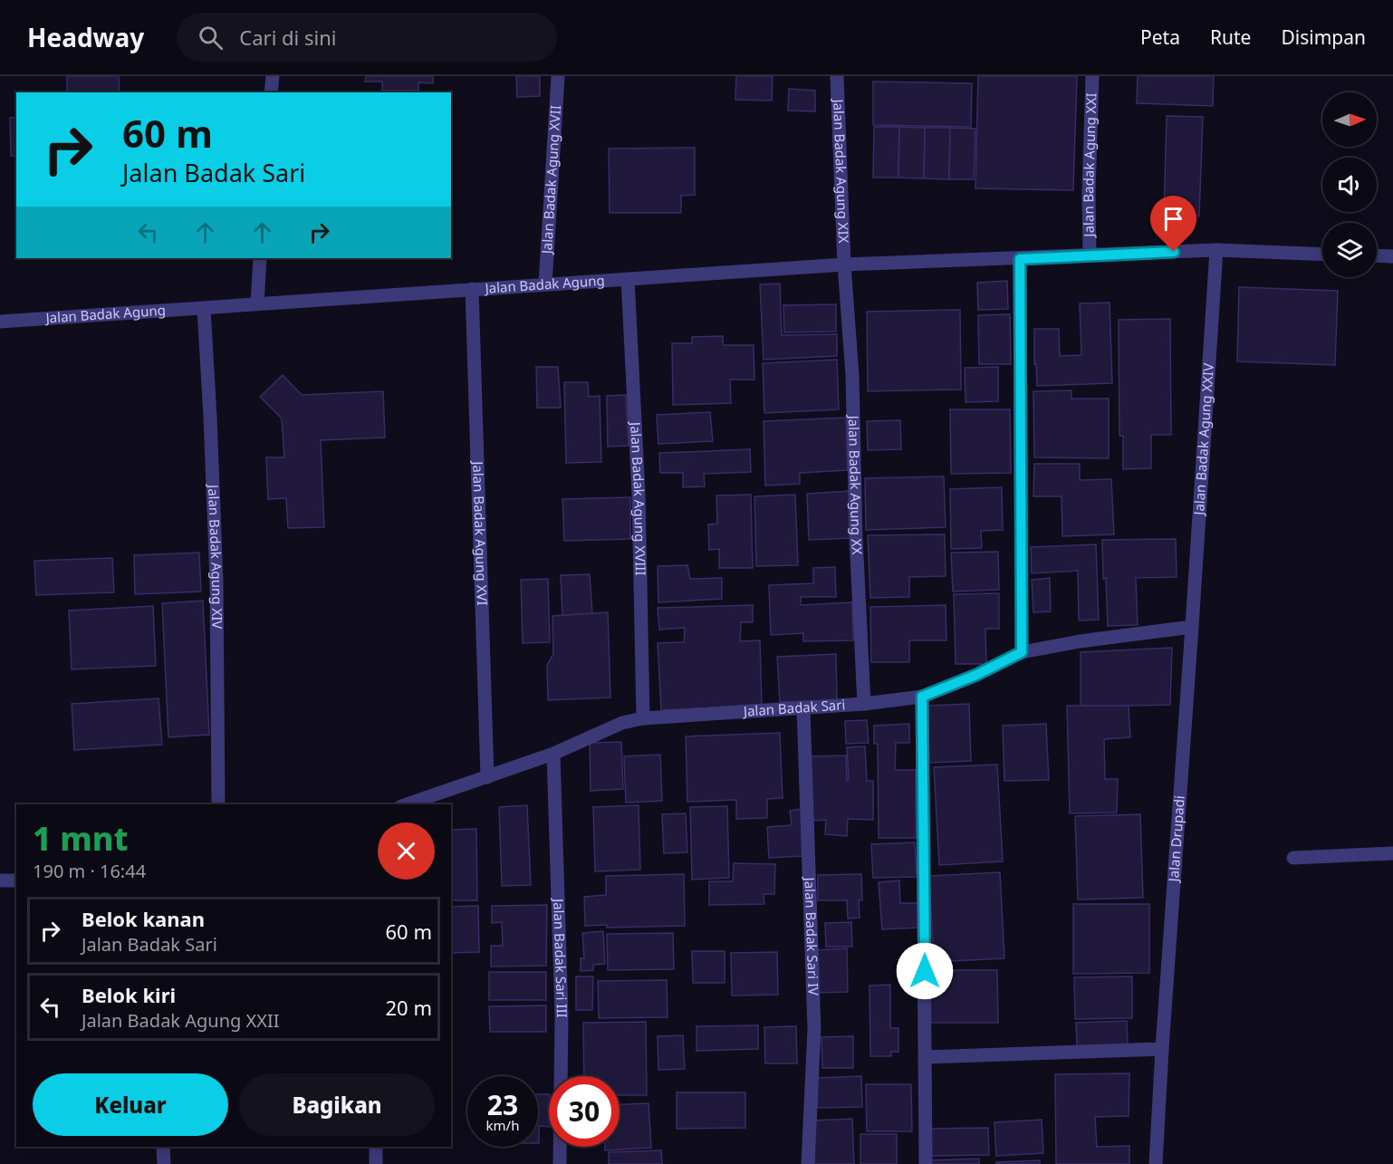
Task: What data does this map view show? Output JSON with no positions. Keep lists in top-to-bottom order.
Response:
{
  "streets": {
    "street": [
      "Jalan Badak Agung XXI",
      "Jalan Badak Agung XIX",
      "Jalan Badak Agung XVII",
      "Jalan Badak Agung",
      "Jalan Badak Agung XXIV",
      "Jalan Badak Agung XX",
      "Jalan Badak Agung XVIII",
      "Jalan Badak Agung XVI",
      "Jalan Badak Agung XIV",
      "Jalan Badak Sari",
      "Jalan Drupadi",
      "Jalan Badak Sari IV",
      "Jalan Badak Sari III"
    ]
  },
  "crossings": [
    ["Jalan Badak Agung XXI", "Jalan Badak Agung"],
    ["Jalan Badak Agung XIX", "Jalan Badak Agung"],
    ["Jalan Badak Agung XIX", "Jalan Badak Agung XX"],
    ["Jalan Badak Agung XVII", "Jalan Badak Agung"],
    ["Jalan Badak Agung", "Jalan Badak Agung XXIV"],
    ["Jalan Badak Agung", "Jalan Badak Agung XX"],
    ["Jalan Badak Agung", "Jalan Badak Agung XVIII"],
    ["Jalan Badak Agung", "Jalan Badak Agung XVI"],
    ["Jalan Badak Agung", "Jalan Badak Agung XIV"],
    ["Jalan Badak Agung XXIV", "Jalan Badak Sari"],
    ["Jalan Badak Agung XXIV", "Jalan Drupadi"],
    ["Jalan Badak Agung XX", "Jalan Badak Sari"],
    ["Jalan Badak Agung XVIII", "Jalan Badak Sari"],
    ["Jalan Badak Agung XVI", "Jalan Badak Sari"],
    ["Jalan Badak Sari", "Jalan Drupadi"],
    ["Jalan Badak Sari", "Jalan Badak Sari IV"],
    ["Jalan Badak Sari", "Jalan Badak Sari III"]
  ],
  "north": "right",
  "page": {
    "header": "Headway",
    "search": "Cari di sini",
    "nav": ["Peta", "Rute", "Disimpan"],
    "turn": ["60 m", "Jalan Badak Sari"],
    "heading": ["1 mnt", "190 m · 16:44"],
    "list": [
      {
        "name": "Belok kanan",
        "note": "Jalan Badak Sari",
        "value": "60 m"
      },
      {
        "name": "Belok kiri",
        "note": "Jalan Badak Agung XXII",
        "value": "20 m"
      }
    ],
    "buttons": ["Keluar", "Bagikan"],
    "speed": "23 km/h",
    "limit": "30"
  }
}
